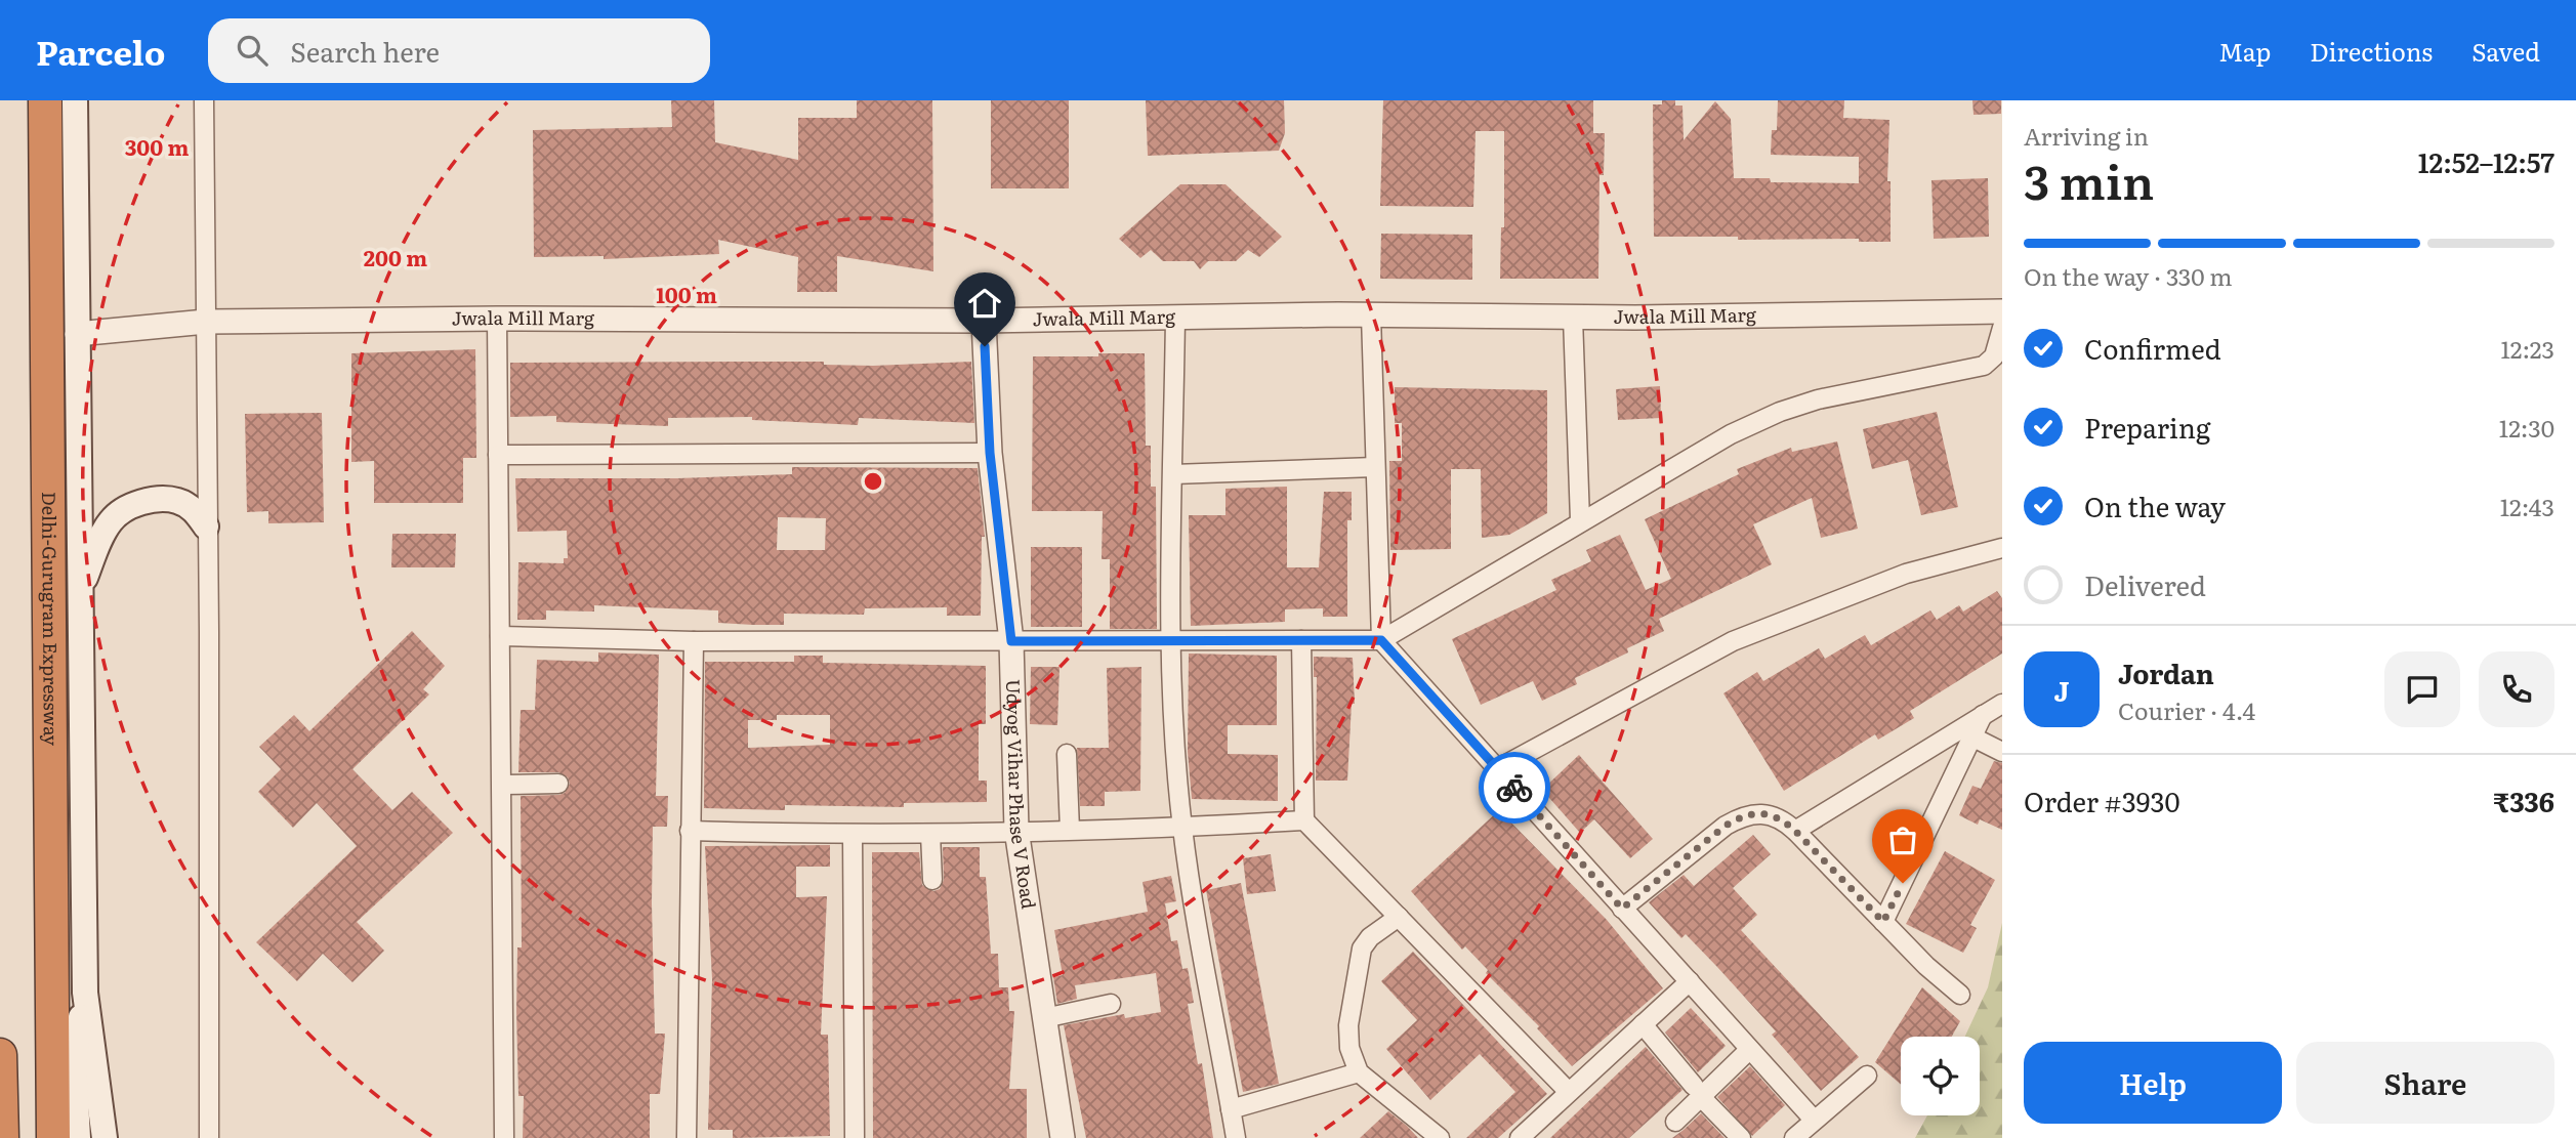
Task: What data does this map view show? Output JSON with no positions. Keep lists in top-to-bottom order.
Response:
{
  "streets": {
    "highway": ["Delhi-Gurugram Expressway"],
    "street": ["Jwala Mill Marg", "Udyog Vihar Phase V Road"]
  },
  "crossings": [
    ["Jwala Mill Marg", "Udyog Vihar Phase V Road"]
  ],
  "page": {
    "header": "Parcelo",
    "search": "Search here",
    "nav": ["Map", "Directions", "Saved"],
    "heading": ["3 min", "Arriving in", "12:52–12:57"],
    "panel": [
      "Jordan",
      "Courier · 4.4",
      "Order #3930",
      "₹336"
    ],
    "bar": "On the way · 330 m",
    "list": [
      ["Confirmed", "12:23"],
      ["Preparing", "12:30"],
      ["On the way", "12:43"],
      "Delivered"
    ],
    "round": "J",
    "buttons": ["Help", "Share"]
  },
  "rings": ["300 m", "200 m", "100 m"]
}
